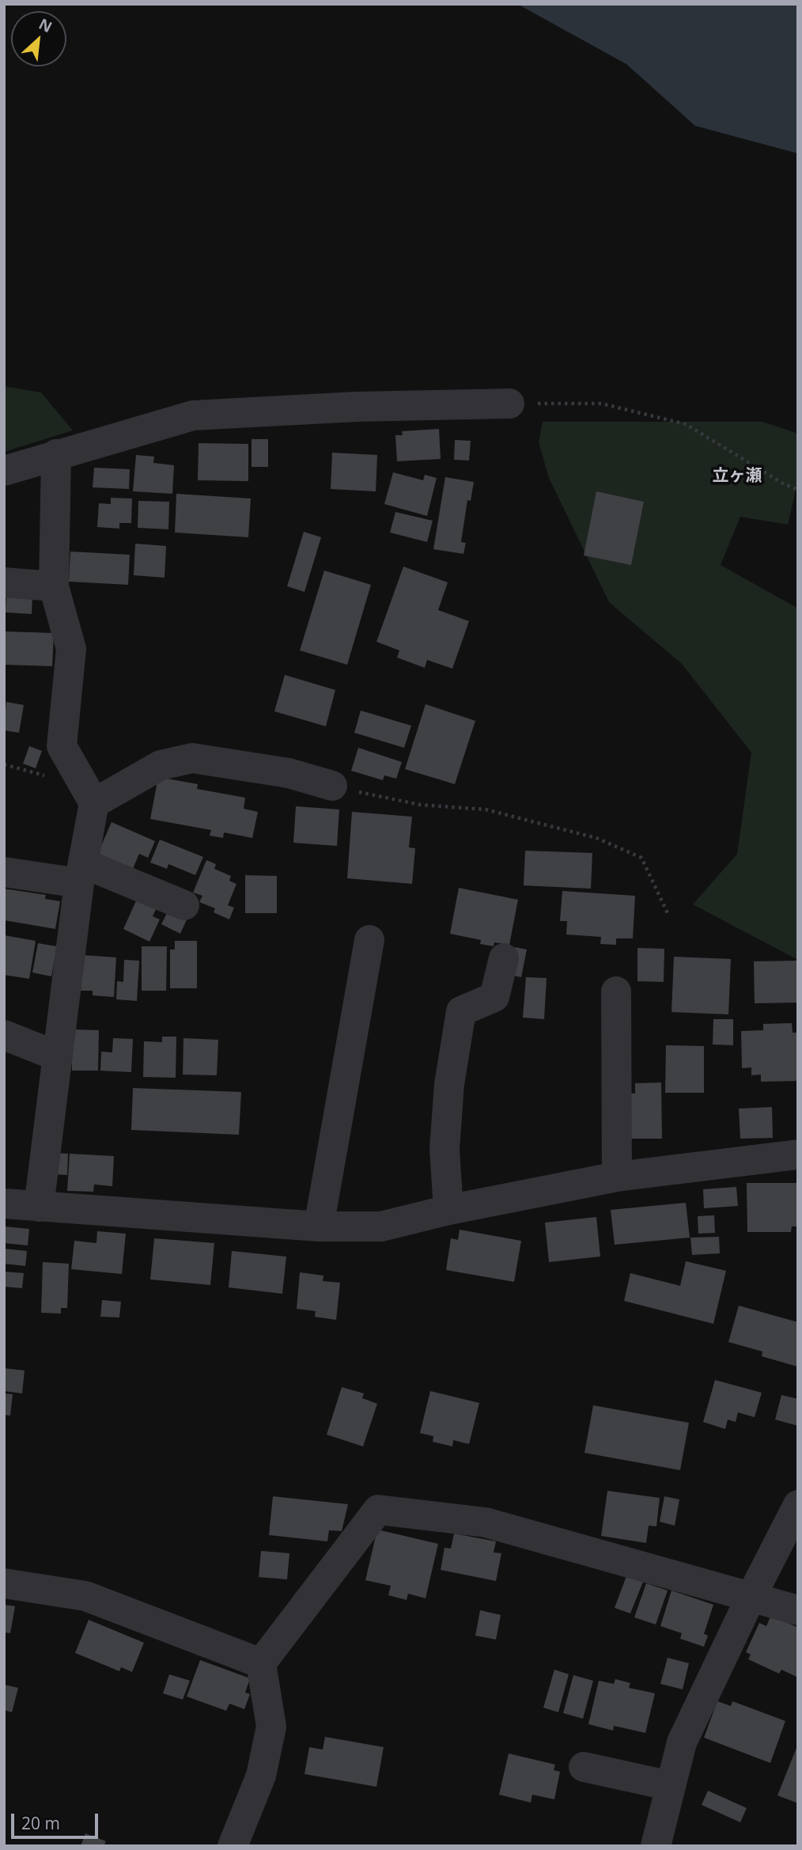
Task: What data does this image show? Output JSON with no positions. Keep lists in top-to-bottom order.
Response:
{
  "districts": ["立ヶ瀬"],
  "scale_bar": "20 m",
  "north": "top right"
}
